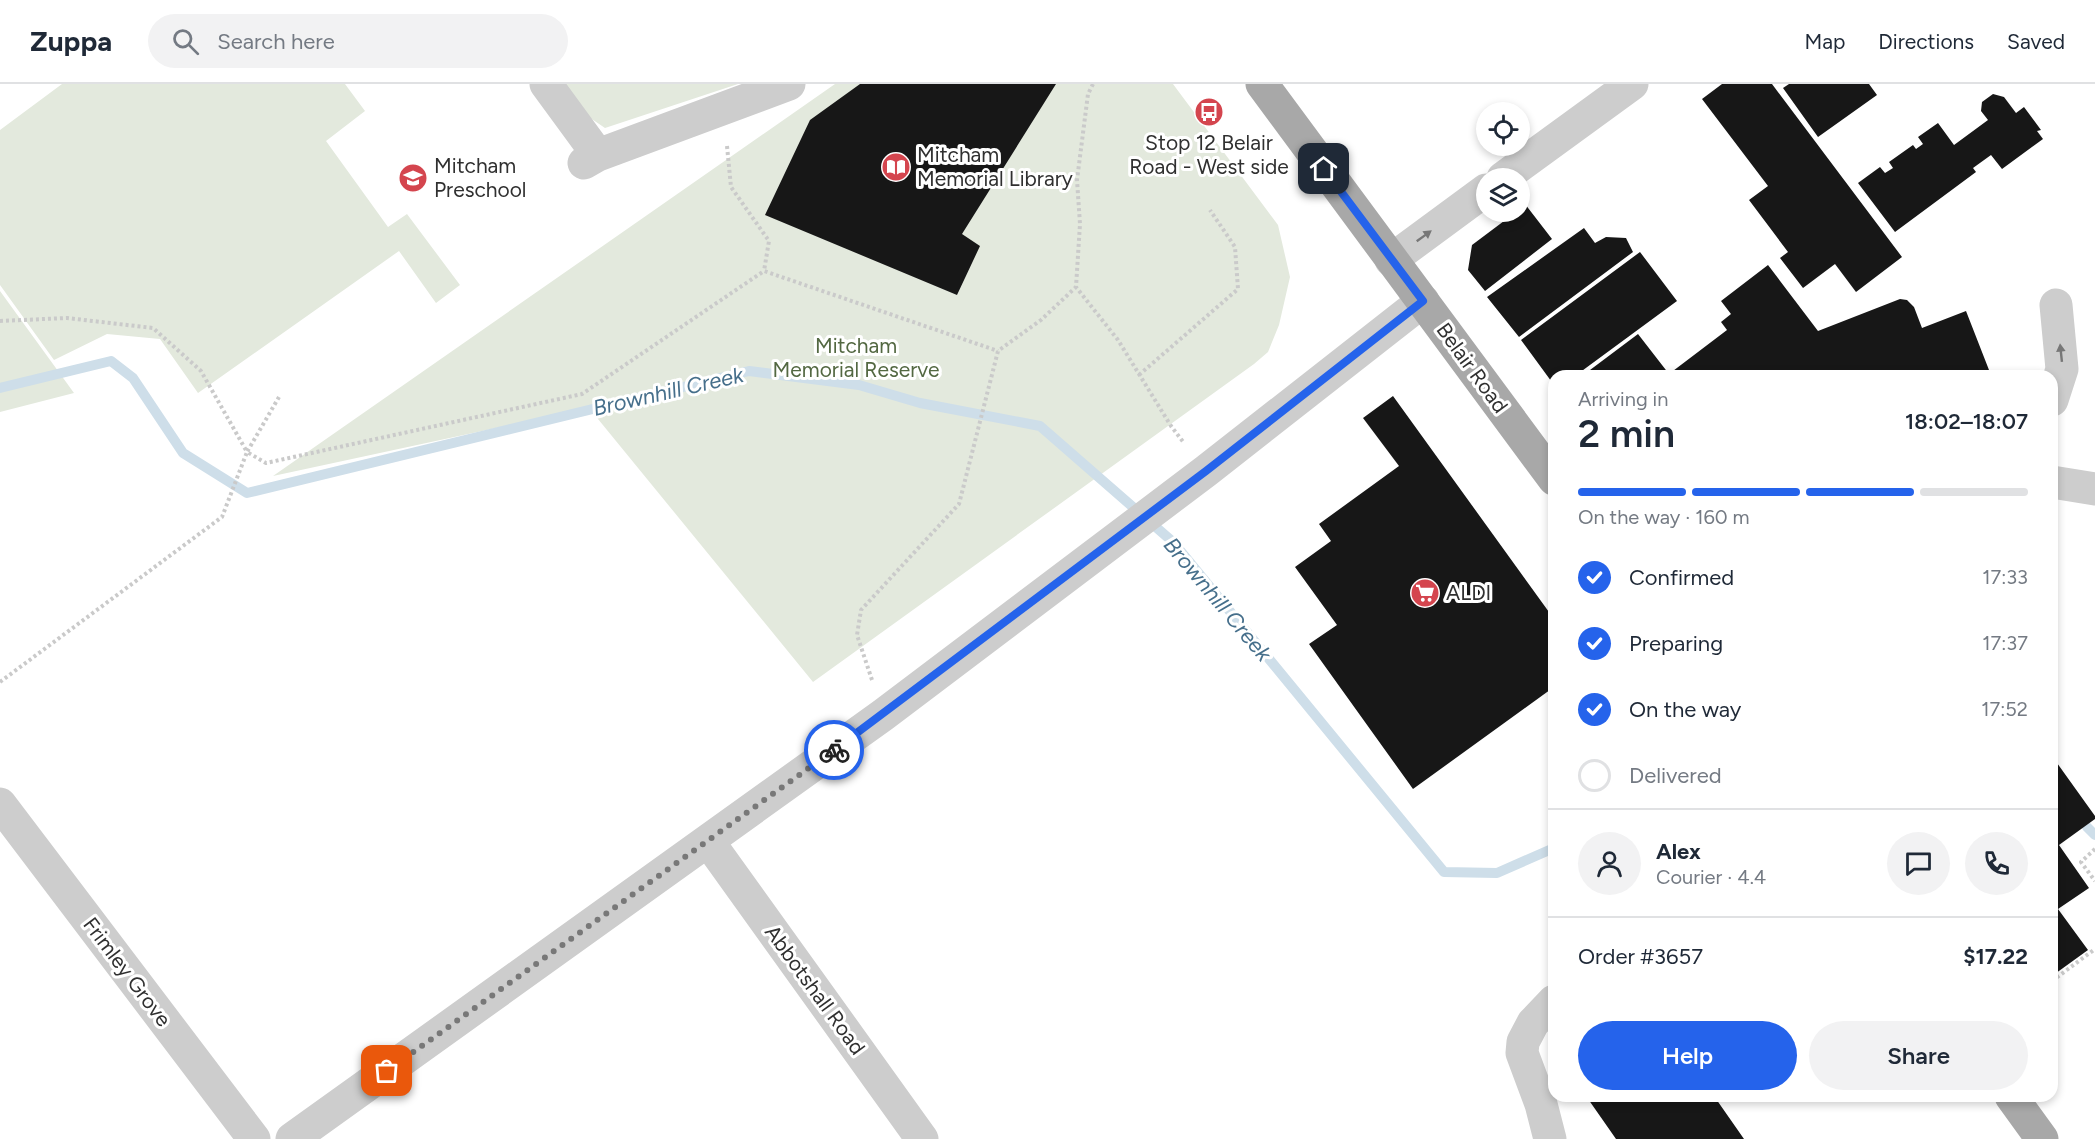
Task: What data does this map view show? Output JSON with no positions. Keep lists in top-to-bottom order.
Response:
{
  "streets": {
    "main road": ["Belair Road"],
    "street": ["Frimley Grove", "Abbotshall Road"]
  },
  "water": ["Brownhill Creek"],
  "parks": ["Mitcham Memorial Reserve"],
  "places": {
    "bus stop": ["Stop 12 Belair Road - West side"],
    "library": ["Mitcham Memorial Library"],
    "school or university": ["Mitcham Preschool"],
    "supermarket": ["ALDI"]
  },
  "page": {
    "header": "Zuppa",
    "search": "Search here",
    "nav": ["Map", "Directions", "Saved"],
    "heading": ["2 min", "Arriving in", "18:02–18:07"],
    "panel": [
      "Alex",
      "Courier · 4.4",
      "Order #3657",
      "$17.22"
    ],
    "bar": "On the way · 160 m",
    "list": [
      ["Confirmed", "17:33"],
      ["Preparing", "17:37"],
      ["On the way", "17:52"],
      "Delivered"
    ],
    "buttons": ["Help", "Share"]
  }
}
